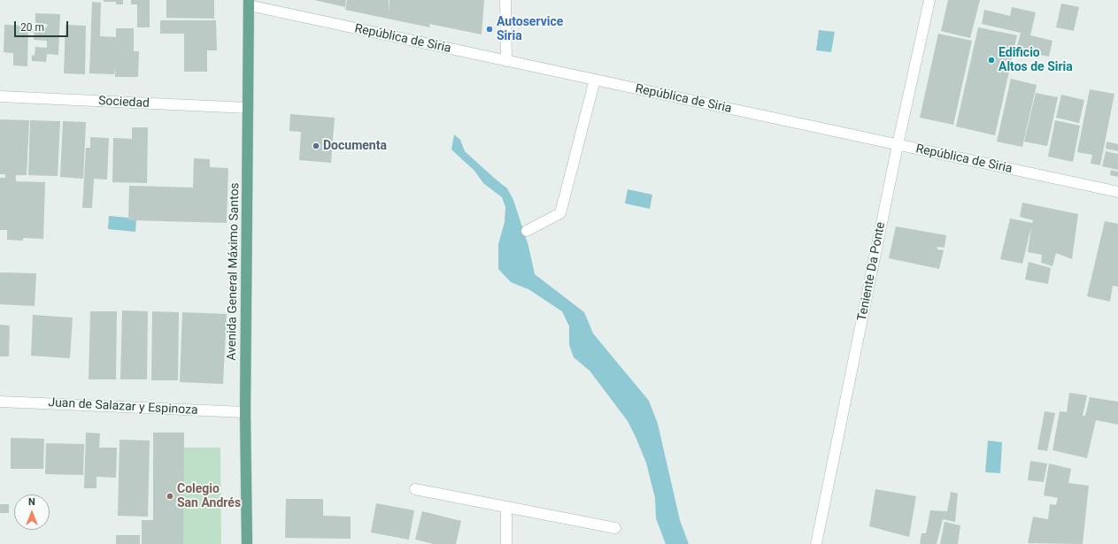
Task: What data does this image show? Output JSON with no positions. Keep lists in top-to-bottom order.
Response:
{
  "streets": {
    "main road": ["Avenida General Máximo Santos"],
    "street": [
      "República de Siria",
      "Sociedad",
      "Teniente Da Ponte",
      "Juan de Salazar y Espinoza"
    ]
  },
  "crossings": [
    ["República de Siria", "Avenida General Máximo Santos"],
    ["República de Siria", "Teniente Da Ponte"],
    ["Sociedad", "Avenida General Máximo Santos"],
    ["Avenida General Máximo Santos", "Juan de Salazar y Espinoza"]
  ],
  "places": [
    "Autoservice Siria",
    "Edificio Altos de Siria",
    "Documenta",
    "Colegio San Andrés"
  ],
  "scale_bar": "20 m",
  "north": "top"
}
